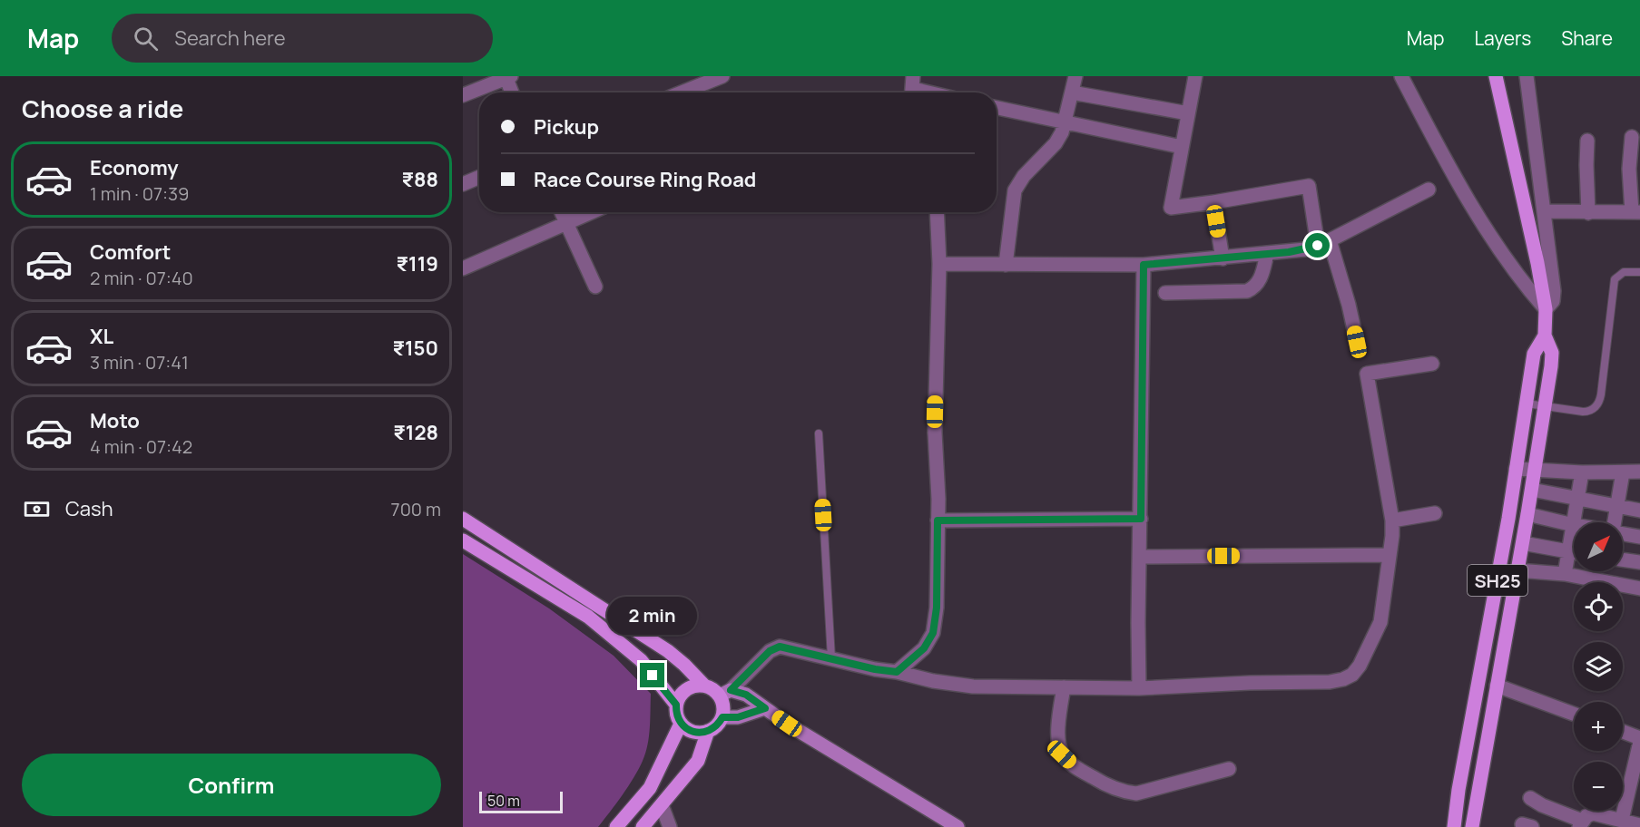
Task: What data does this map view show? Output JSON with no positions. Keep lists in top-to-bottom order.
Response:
{
  "streets": {
    "main road": ["SH25"]
  },
  "scale_bar": "50 m",
  "north": "top right",
  "page": {
    "header": "Map",
    "search": "Search here",
    "nav": ["Map", "Layers", "Share"],
    "heading": "Choose a ride",
    "banner": ["Pickup", "Race Course Ring Road"],
    "list": [
      {
        "name": "Economy",
        "note": "1 min · 07:39",
        "value": "₹88"
      },
      {
        "name": "Comfort",
        "note": "2 min · 07:40",
        "value": "₹119"
      },
      {
        "name": "XL",
        "note": "3 min · 07:41",
        "value": "₹150"
      },
      {
        "name": "Moto",
        "note": "4 min · 07:42",
        "value": "₹128"
      }
    ],
    "pay": ["Cash", "700 m"],
    "map_buttons": ["+", "−"],
    "bubble": "2 min",
    "buttons": "Confirm",
    "scale": "50 m"
  }
}
